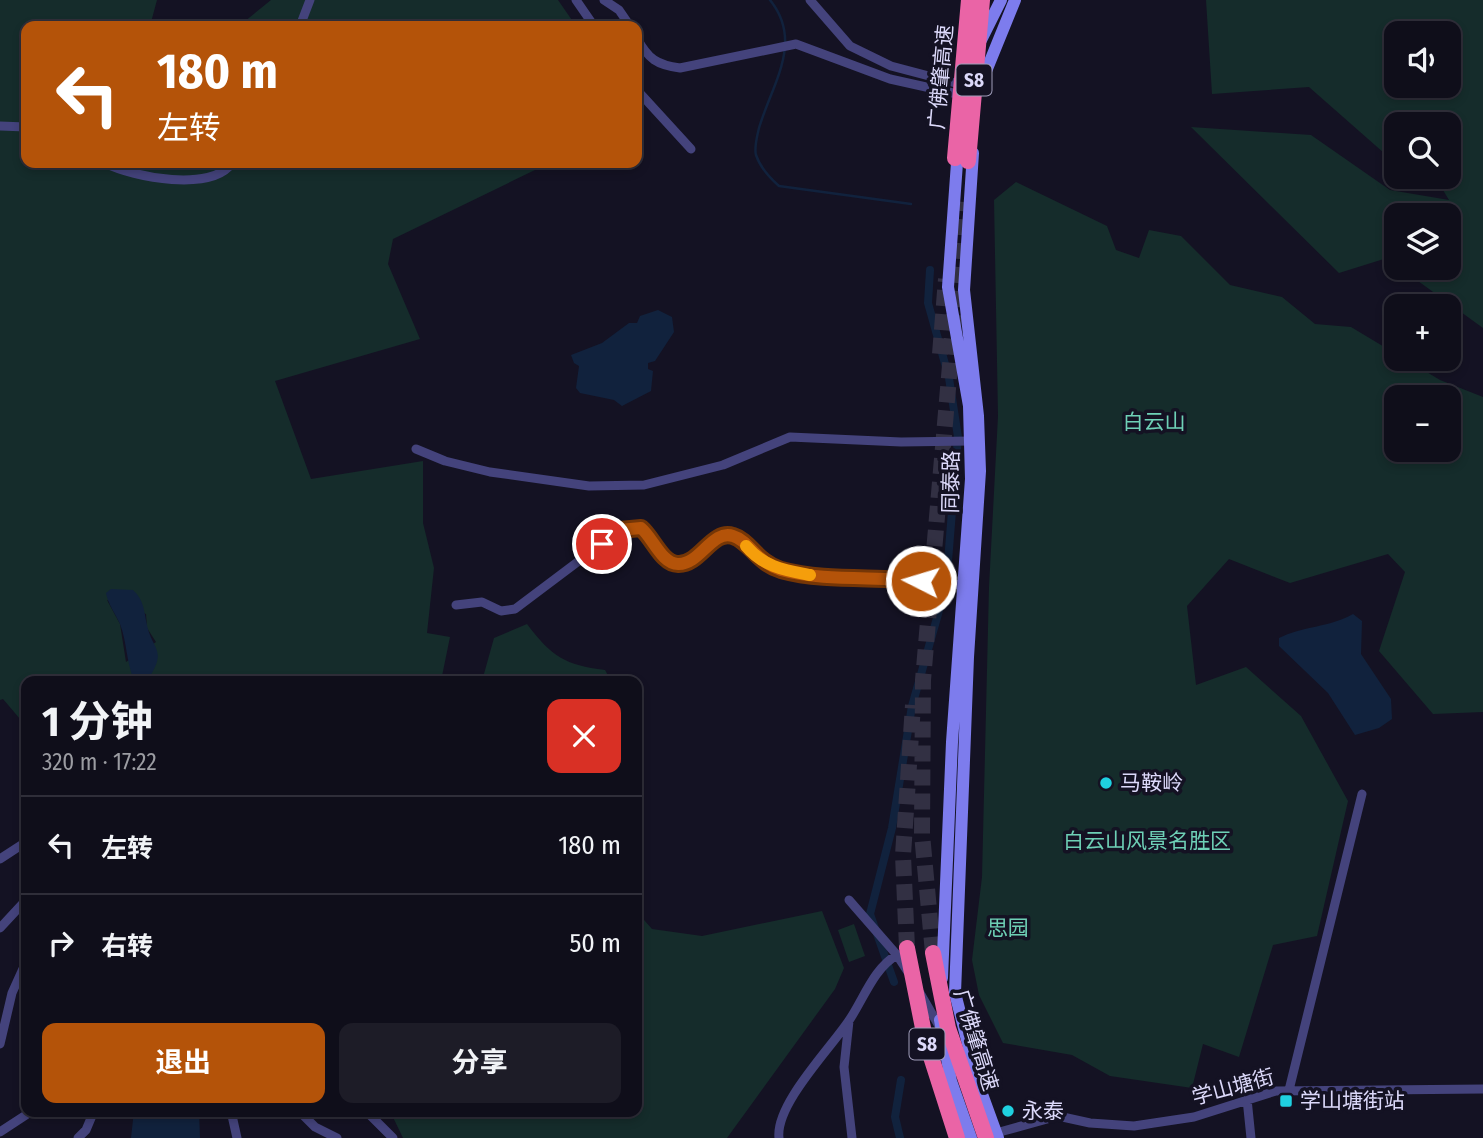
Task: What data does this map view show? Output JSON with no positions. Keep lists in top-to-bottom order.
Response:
{
  "streets": {
    "highway": ["广佛肇高速", "S8"],
    "main road": ["同泰路"],
    "street": ["学山塘街"]
  },
  "crossings": [
    ["广佛肇高速", "同泰路"],
    ["广佛肇高速", "学山塘街"],
    ["同泰路", "学山塘街"]
  ],
  "parks": ["白云山", "白云山风景名胜区", "思园"],
  "places": {
    "other": ["马鞍岭", "永泰"],
    "transit": ["学山塘街站"]
  },
  "page": {
    "map_buttons": ["+", "−"],
    "turn": ["180 m", "左转"],
    "heading": ["1 分钟", "320 m · 17:22"],
    "list": [
      {
        "name": "左转",
        "value": "180 m"
      },
      {
        "name": "右转",
        "value": "50 m"
      }
    ],
    "buttons": ["退出", "分享"]
  }
}
